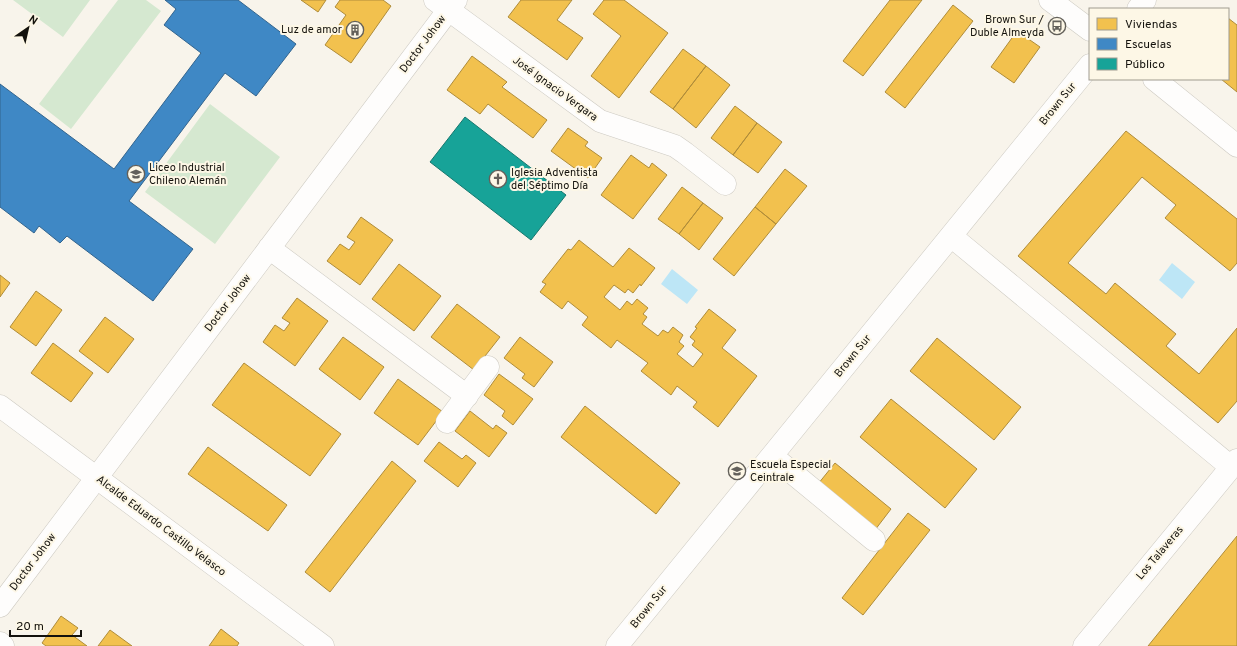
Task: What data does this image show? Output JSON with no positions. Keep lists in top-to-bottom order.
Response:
{
  "streets": {
    "street": [
      "Doctor Johow",
      "José Ignacio Vergara",
      "Brown Sur",
      "Alcalde Eduardo Castillo Velasco",
      "Los Talaveras"
    ]
  },
  "crossings": [
    ["Doctor Johow", "José Ignacio Vergara"],
    ["Doctor Johow", "Alcalde Eduardo Castillo Velasco"]
  ],
  "places": {
    "bus stop": ["Brown Sur / Duble Almeyda"],
    "building": ["Luz de amor"],
    "school or university": ["Liceo Industrial Chileno Alemán", "Escuela Especial Ceintrale"],
    "church": ["Iglesia Adventista del Séptimo Día"]
  },
  "legend": ["Viviendas", "Escuelas", "Público"],
  "scale_bar": "20 m",
  "north": "top right"
}
